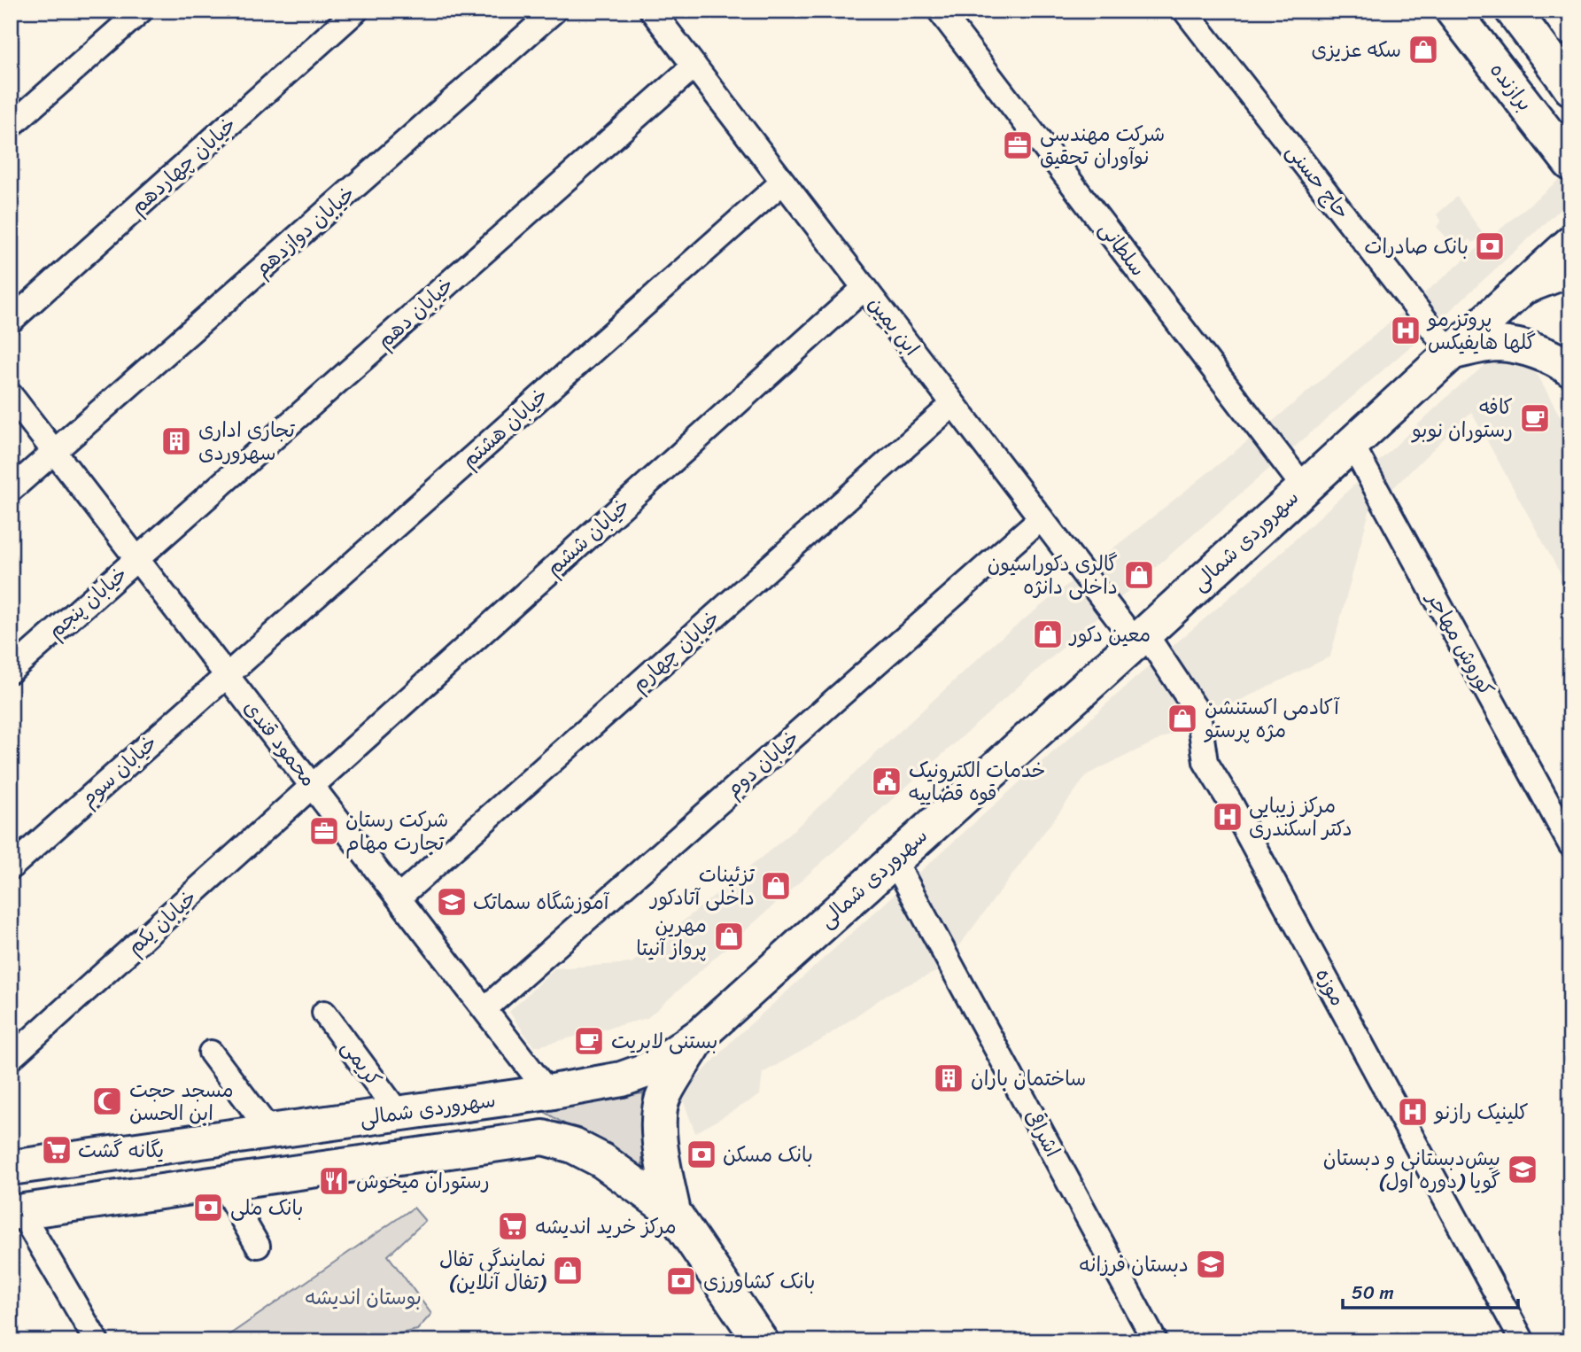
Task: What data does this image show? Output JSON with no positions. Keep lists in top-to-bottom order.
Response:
{
  "streets": {
    "main road": ["برازنده", "سهروردی شمالی"],
    "street": [
      "خیابان چهاردهم",
      "حاج حسنی",
      "خیابان دوازدهم",
      "سلطانی",
      "خیابان دهم",
      "ابن یمین",
      "خیابان هشتم",
      "خیابان ششم",
      "خیابان پنجم",
      "کوروش مهاجر",
      "خیابان چهارم",
      "محمود قندی",
      "خیابان دوم",
      "خیابان سوم",
      "خیابان یکم",
      "موزه",
      "کریمی",
      "اشراقی"
    ]
  },
  "crossings": [
    ["حاج حسنی", "سهروردی شمالی"],
    ["خیابان دوازدهم", "محمود قندی"],
    ["سلطانی", "سهروردی شمالی"],
    ["خیابان دهم", "ابن یمین"],
    ["خیابان دهم", "خیابان پنجم"],
    ["خیابان دهم", "محمود قندی"],
    ["ابن یمین", "خیابان هشتم"],
    ["ابن یمین", "خیابان ششم"],
    ["ابن یمین", "سهروردی شمالی"],
    ["ابن یمین", "خیابان چهارم"],
    ["ابن یمین", "خیابان دوم"],
    ["ابن یمین", "موزه"],
    ["خیابان هشتم", "محمود قندی"],
    ["خیابان هشتم", "خیابان سوم"],
    ["خیابان ششم", "محمود قندی"],
    ["خیابان ششم", "خیابان یکم"],
    ["سهروردی شمالی", "کوروش مهاجر"],
    ["سهروردی شمالی", "محمود قندی"],
    ["سهروردی شمالی", "موزه"],
    ["سهروردی شمالی", "کریمی"],
    ["سهروردی شمالی", "اشراقی"],
    ["خیابان پنجم", "محمود قندی"],
    ["خیابان چهارم", "محمود قندی"],
    ["محمود قندی", "خیابان دوم"],
    ["محمود قندی", "خیابان سوم"],
    ["محمود قندی", "خیابان یکم"]
  ],
  "parks": ["بوستان اندیشه"],
  "places": {
    "shop": [
      "سکه عزیزی",
      "گالری دکوراسیون داخلی دانژه",
      "معین دکور",
      "آکادمی اکستنشن مژه پرستو",
      "تزئینات داخلی آتادکور",
      "مهرین پرواز آنیتا",
      "نمایندگی تفال (تفال آنلاین)"
    ],
    "office": ["شرکت مهندسی نوآوران تحقیق", "شرکت رستان تجارت مهام"],
    "bank": [
      "بانک صادرات",
      "بانک مسکن",
      "بانک ملی",
      "بانک کشاورزی"
    ],
    "hospital": ["پروتز مو گلها هایفیکس", "مرکز زیبایی دکتر اسکندری", "کلینیک رازنو"],
    "cafe": ["کافه رستوران نوبو", "بستنی لابریت"],
    "building": ["تجاری اداری سهروردی", "ساختمان باران"],
    "public building": ["خدمات الکترونیک قوه قضاییه"],
    "school or university": ["آموزشگاه سماتک", "پیش‌دبستانی و دبستان (دوره اول) گویا", "دبستان فرزانه"],
    "mosque": ["مسجد حجت ابن الحسن"],
    "supermarket": ["یگانه گشت", "مرکز خرید اندیشه"],
    "restaurant": ["رستوران میخوش"]
  },
  "scale_bar": "50 m"
}
